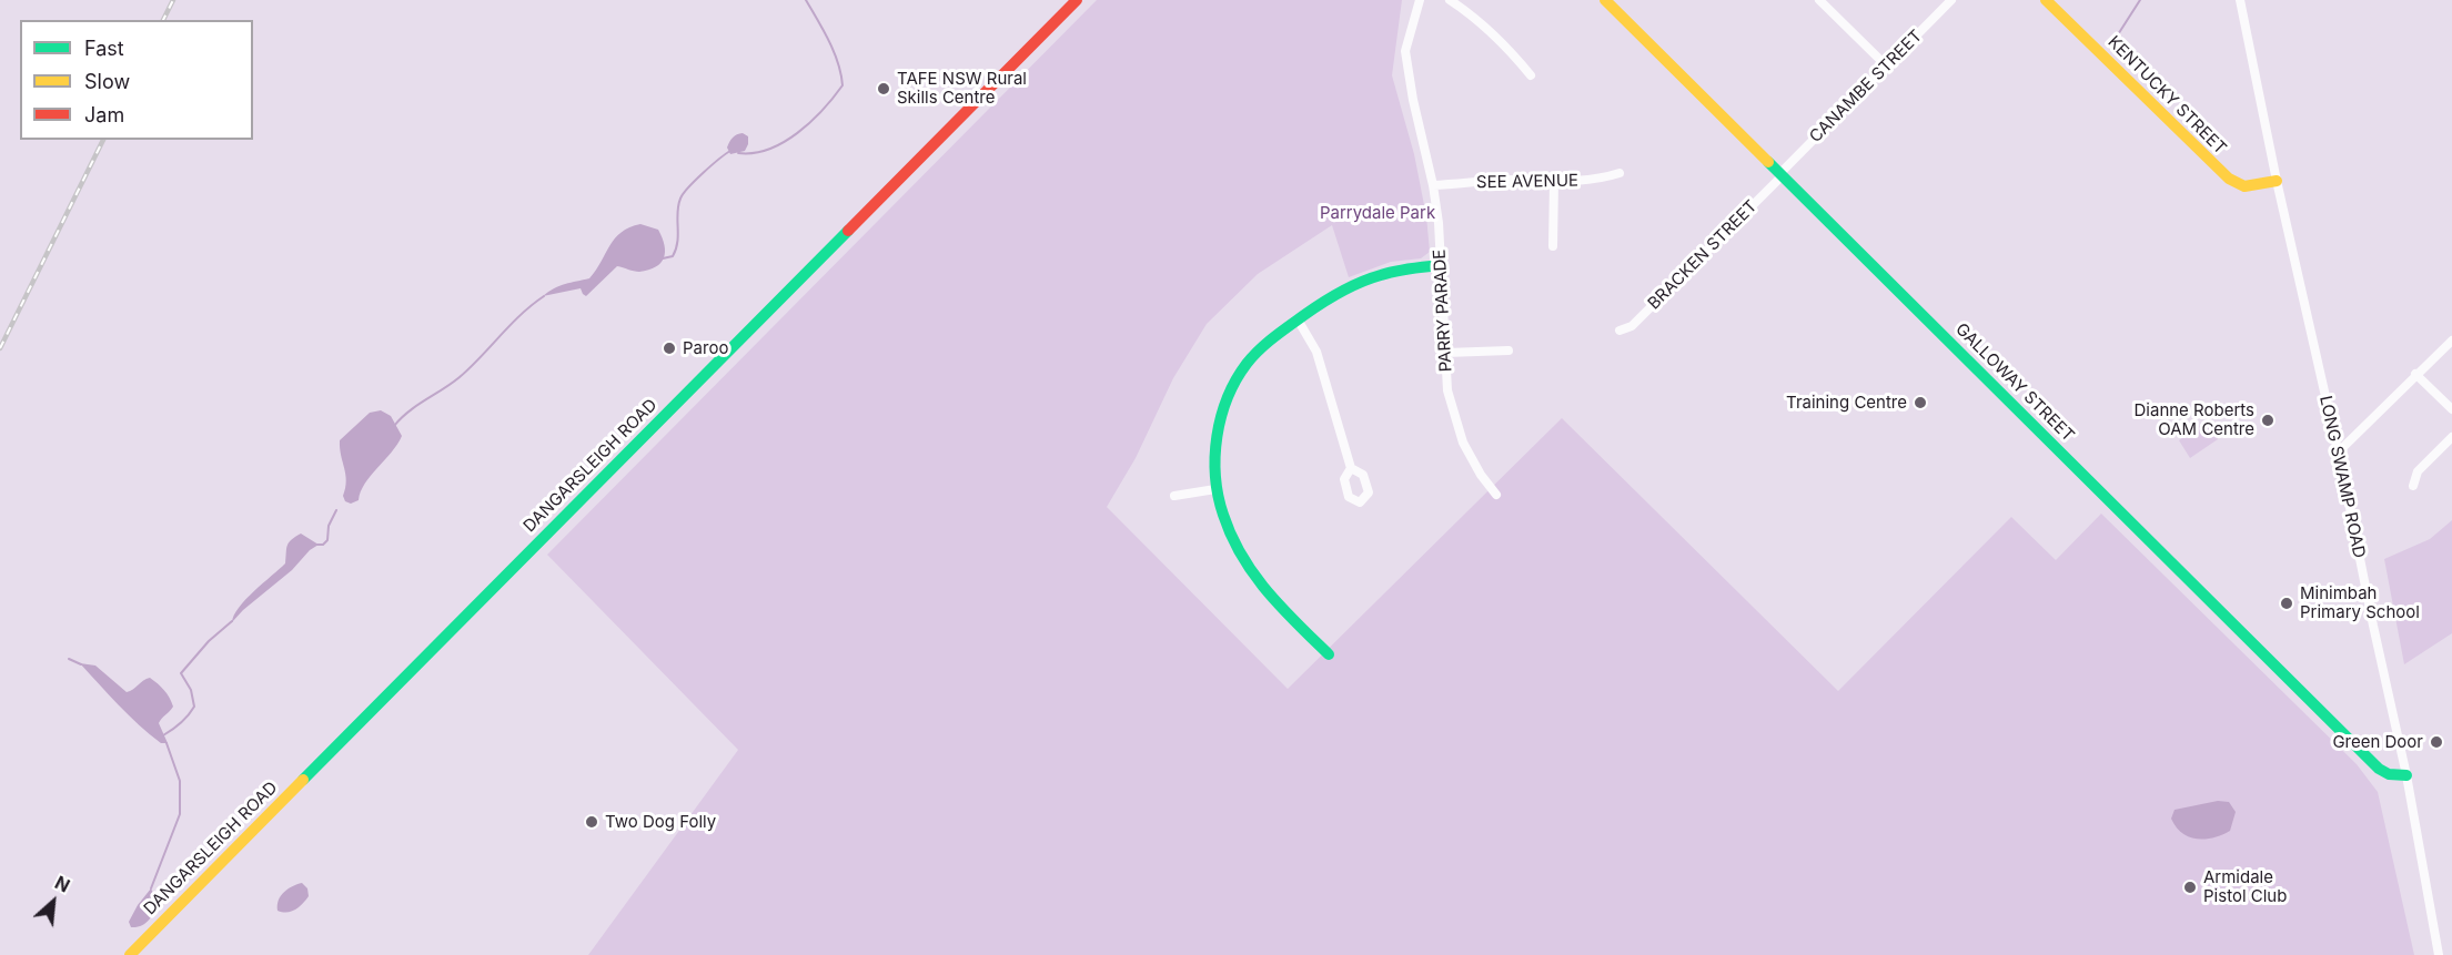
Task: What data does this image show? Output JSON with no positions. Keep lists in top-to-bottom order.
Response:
{
  "streets": {
    "street": [
      "CANAMBE STREET",
      "KENTUCKY STREET",
      "SEE AVENUE",
      "BRACKEN STREET",
      "PARRY PARADE",
      "GALLOWAY STREET",
      "DANGARSLEIGH ROAD",
      "LONG SWAMP ROAD"
    ]
  },
  "crossings": [
    ["CANAMBE STREET", "BRACKEN STREET"],
    ["CANAMBE STREET", "GALLOWAY STREET"],
    ["KENTUCKY STREET", "LONG SWAMP ROAD"],
    ["SEE AVENUE", "PARRY PARADE"],
    ["BRACKEN STREET", "GALLOWAY STREET"],
    ["GALLOWAY STREET", "LONG SWAMP ROAD"]
  ],
  "parks": ["Parrydale Park"],
  "places": [
    "TAFE NSW Rural Skills Centre",
    "Paroo",
    "Training Centre",
    "Dianne Roberts OAM Centre",
    "Minimbah Primary School",
    "Green Door",
    "Two Dog Folly",
    "Armidale Pistol Club"
  ],
  "legend": ["Fast", "Slow", "Jam"],
  "north": "top right"
}
